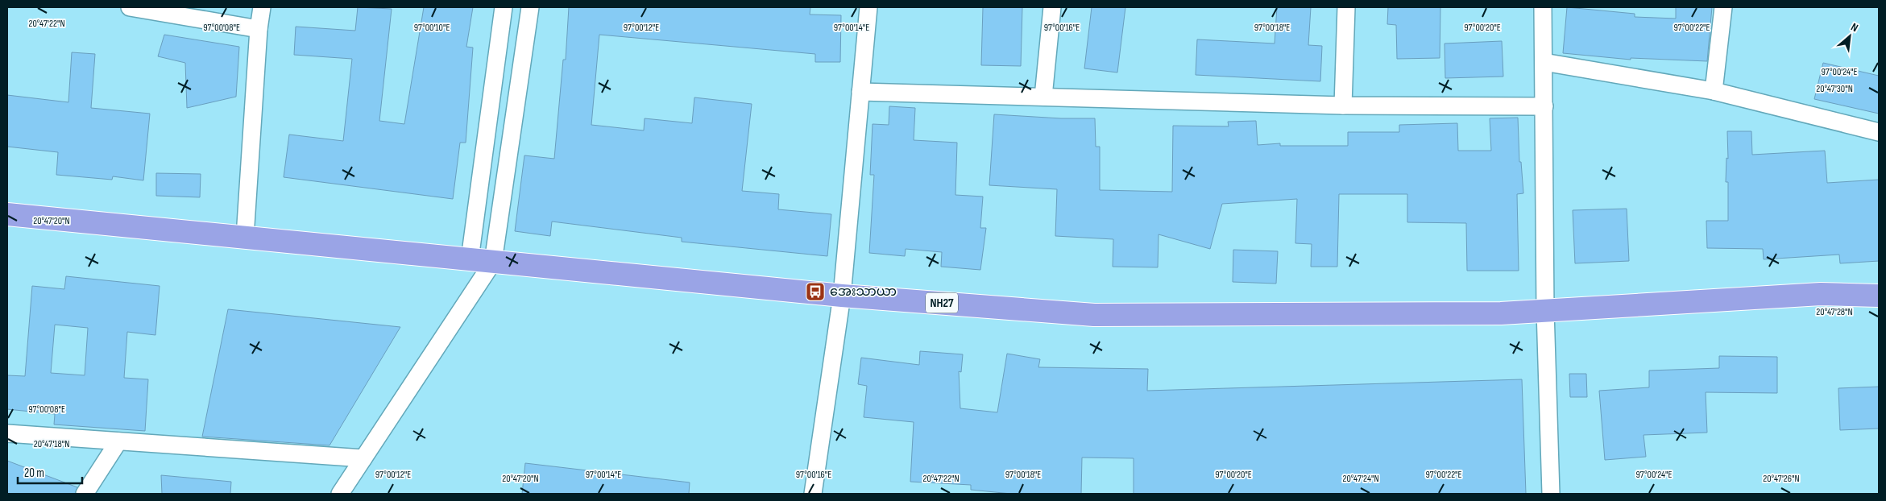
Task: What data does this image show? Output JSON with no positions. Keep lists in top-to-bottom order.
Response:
{
  "streets": {
    "highway": ["NH27"]
  },
  "places": {
    "bus stop": ["အေးသာယာ"]
  },
  "scale_bar": "20 m",
  "north": "top right",
  "coordinates": [
    "20°47'22\"N",
    "97°00'08\"E",
    "97°00'10\"E",
    "97°00'12\"E",
    "97°00'14\"E",
    "97°00'16\"E",
    "97°00'18\"E",
    "97°00'20\"E",
    "97°00'22\"E",
    "97°00'24\"E",
    "20°47'30\"N",
    "20°47'20\"N",
    "20°47'28\"N",
    "20°47'18\"N",
    "20°47'24\"N",
    "20°47'26\"N"
  ]
}
